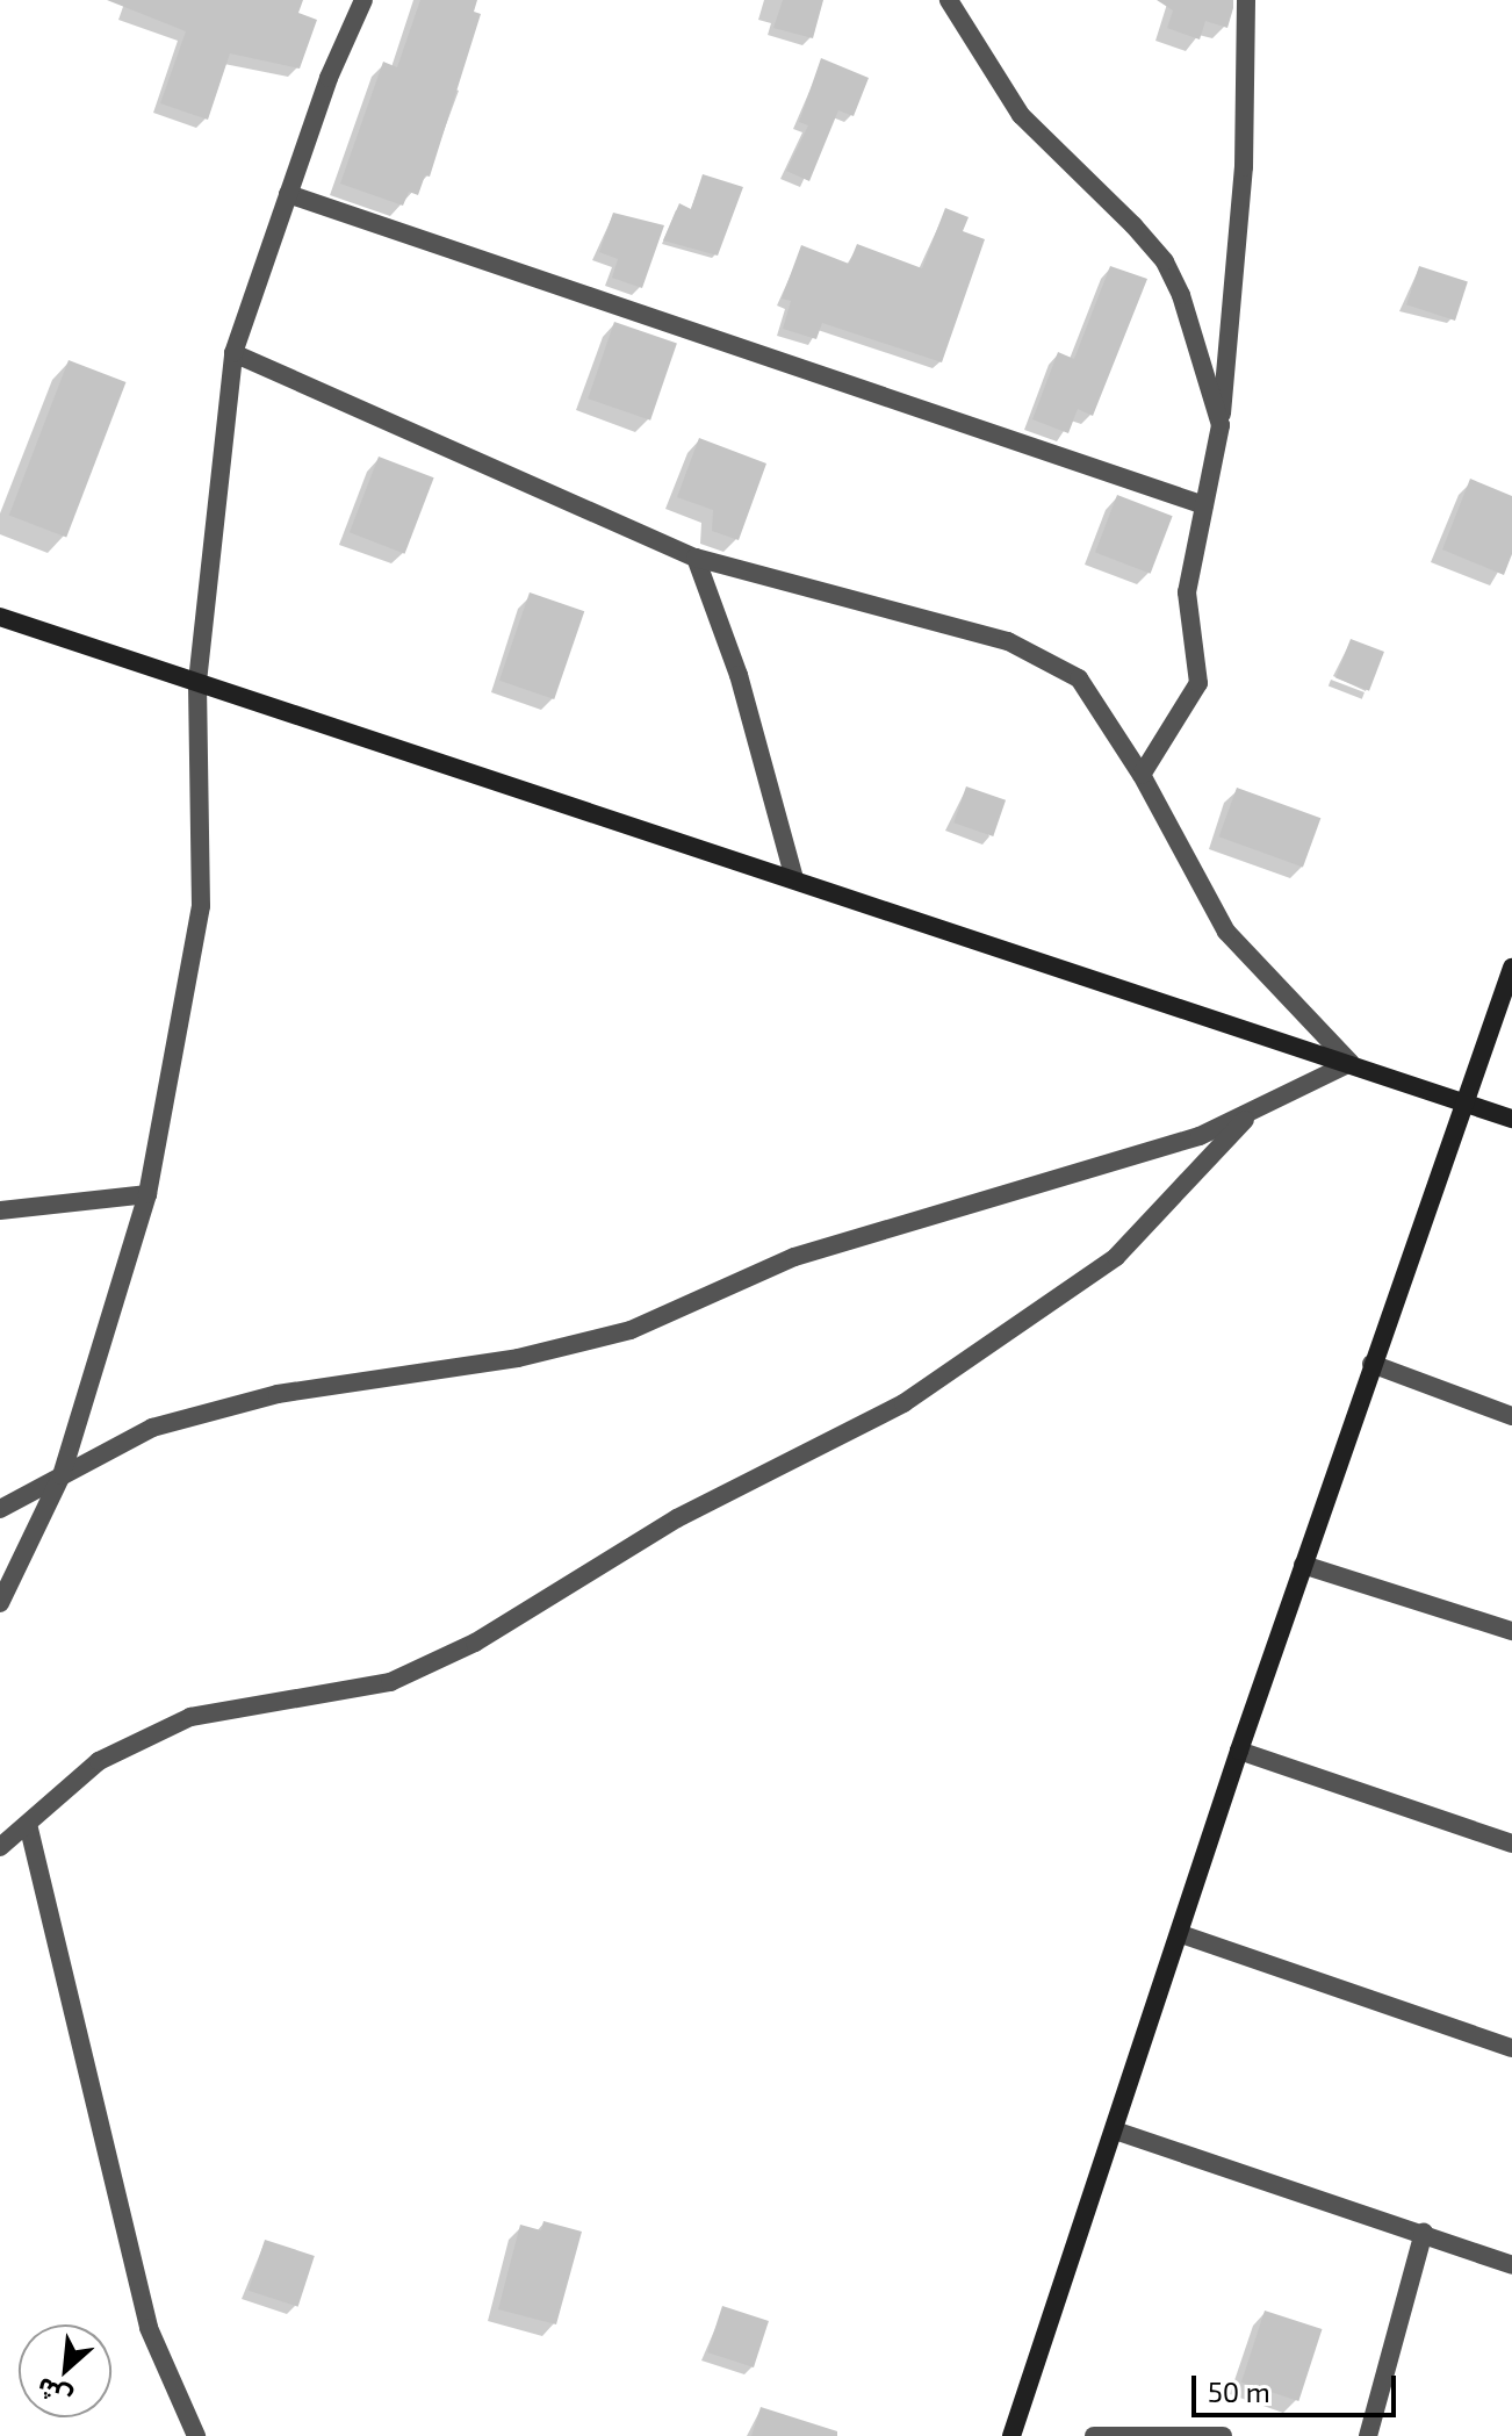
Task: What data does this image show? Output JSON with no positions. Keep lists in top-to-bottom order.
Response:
{
  "scale_bar": "50 m",
  "north": "bottom left"
}
